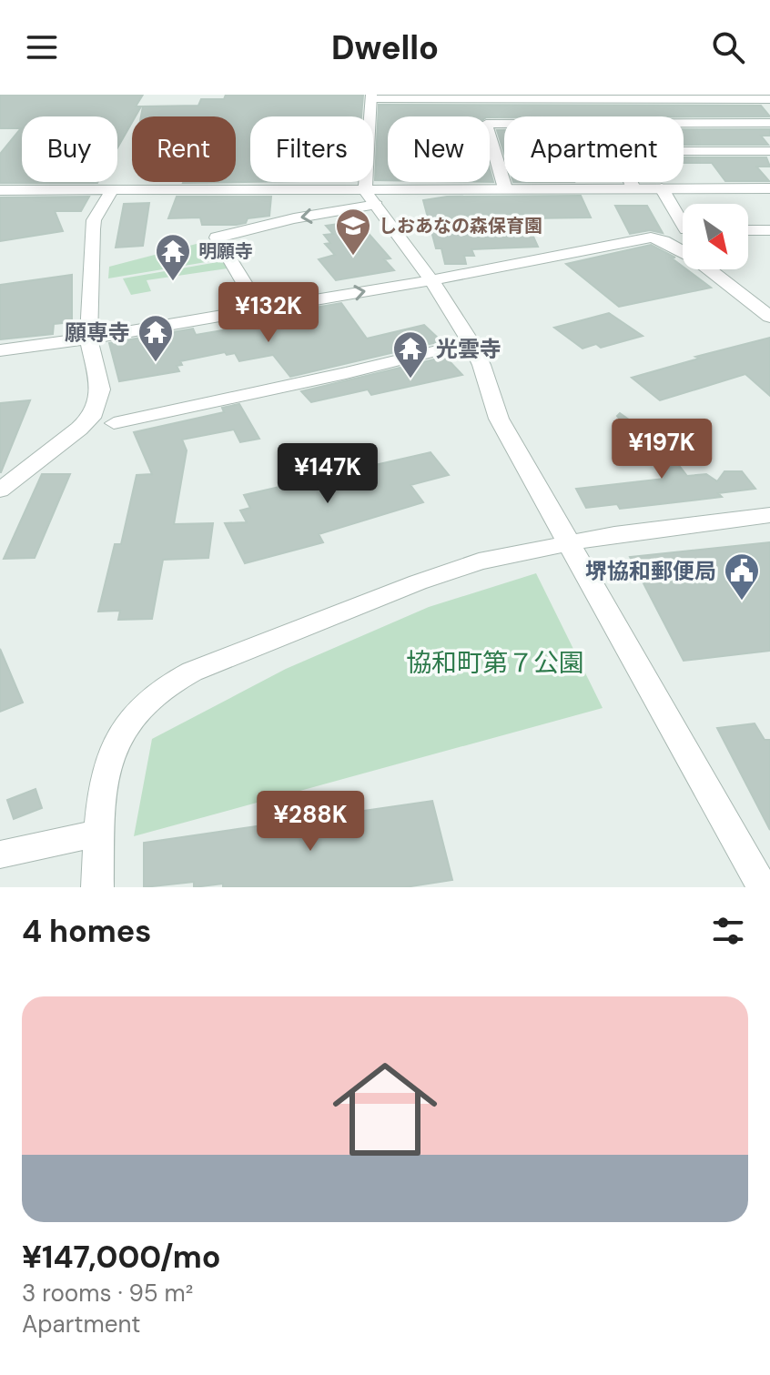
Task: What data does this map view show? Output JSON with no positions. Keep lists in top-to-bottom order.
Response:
{
  "parks": ["協和町第７公園"],
  "places": {
    "school or university": ["しおあなの森保育園"],
    "temple": ["明願寺", "願専寺", "光雲寺"],
    "public building": ["堺協和郵便局"]
  },
  "north": "bottom right",
  "page": {
    "header": "Dwello",
    "chip": [
      "Buy",
      "Rent",
      "Filters",
      "New",
      "Apartment"
    ],
    "price": [
      "¥132K",
      "¥197K",
      "¥147K",
      "¥288K"
    ],
    "heading": "4 homes",
    "list": [
      {
        "name": "¥147,000/mo",
        "note": "3 rooms · 95 m² · Apartment"
      }
    ]
  }
}
